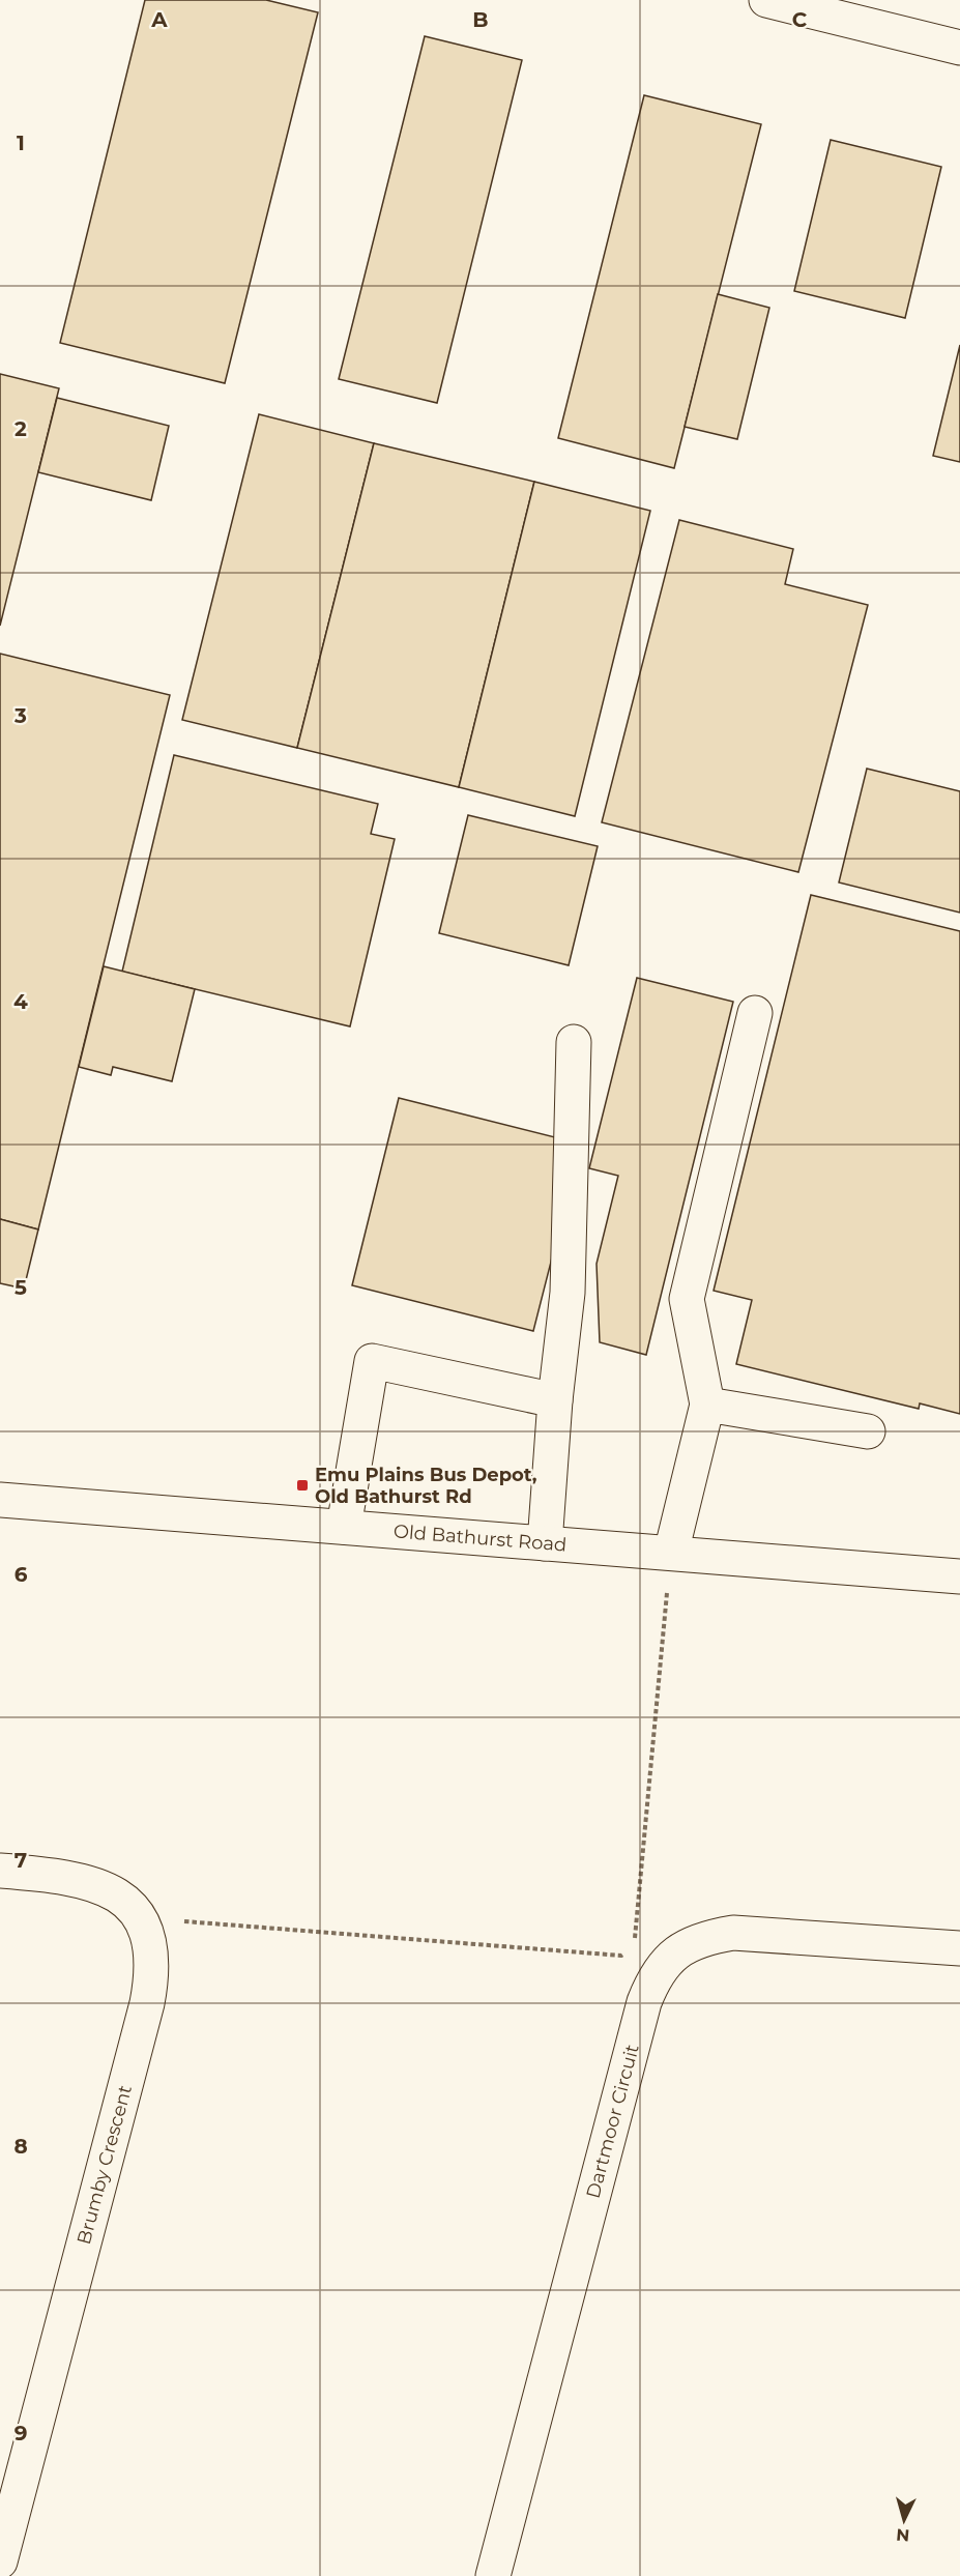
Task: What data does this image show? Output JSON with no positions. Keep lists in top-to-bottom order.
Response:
{
  "streets": {
    "street": ["Old Bathurst Road", "Dartmoor Circuit", "Brumby Crescent"]
  },
  "places": {
    "transit": ["Emu Plains Bus Depot, Old Bathurst Rd"]
  },
  "north": "bottom",
  "grid": {
    "columns": ["A", "B", "C"],
    "rows": [
      "1",
      "2",
      "3",
      "4",
      "5",
      "6",
      "7",
      "8",
      "9"
    ]
  }
}
